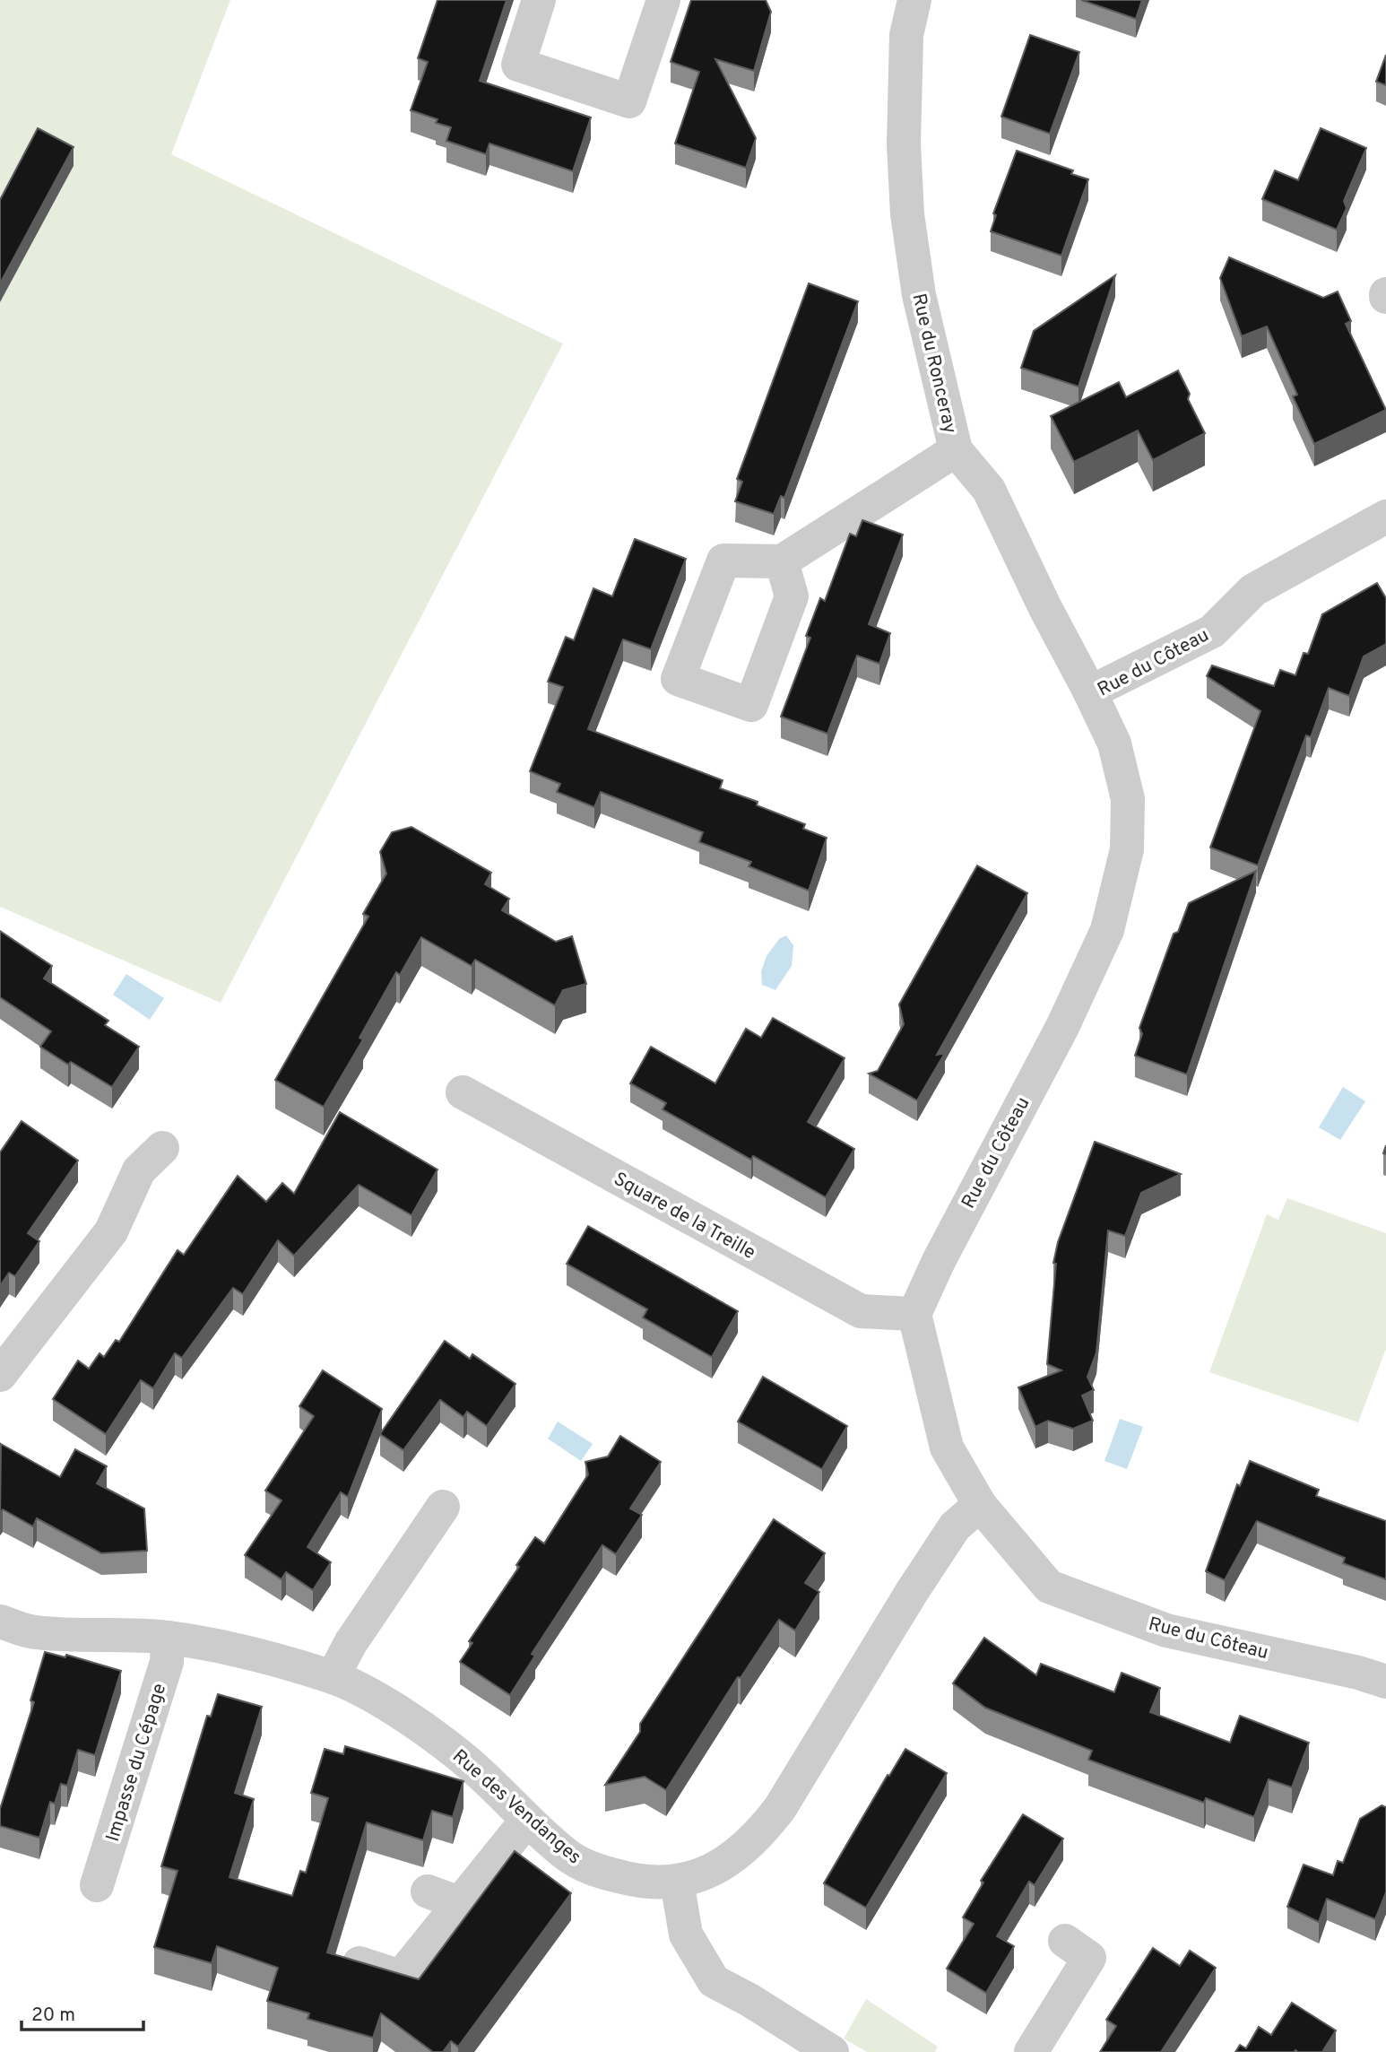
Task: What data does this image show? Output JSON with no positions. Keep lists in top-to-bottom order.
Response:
{
  "streets": {
    "street": [
      "Rue du Ronceray",
      "Rue du Côteau",
      "Square de la Treille",
      "Impasse du Cépage",
      "Rue des Vendanges"
    ]
  },
  "crossings": [
    ["Rue du Ronceray", "Rue du Côteau"],
    ["Rue du Côteau", "Square de la Treille"],
    ["Rue du Côteau", "Rue des Vendanges"],
    ["Impasse du Cépage", "Rue des Vendanges"]
  ],
  "scale_bar": "20 m"
}
